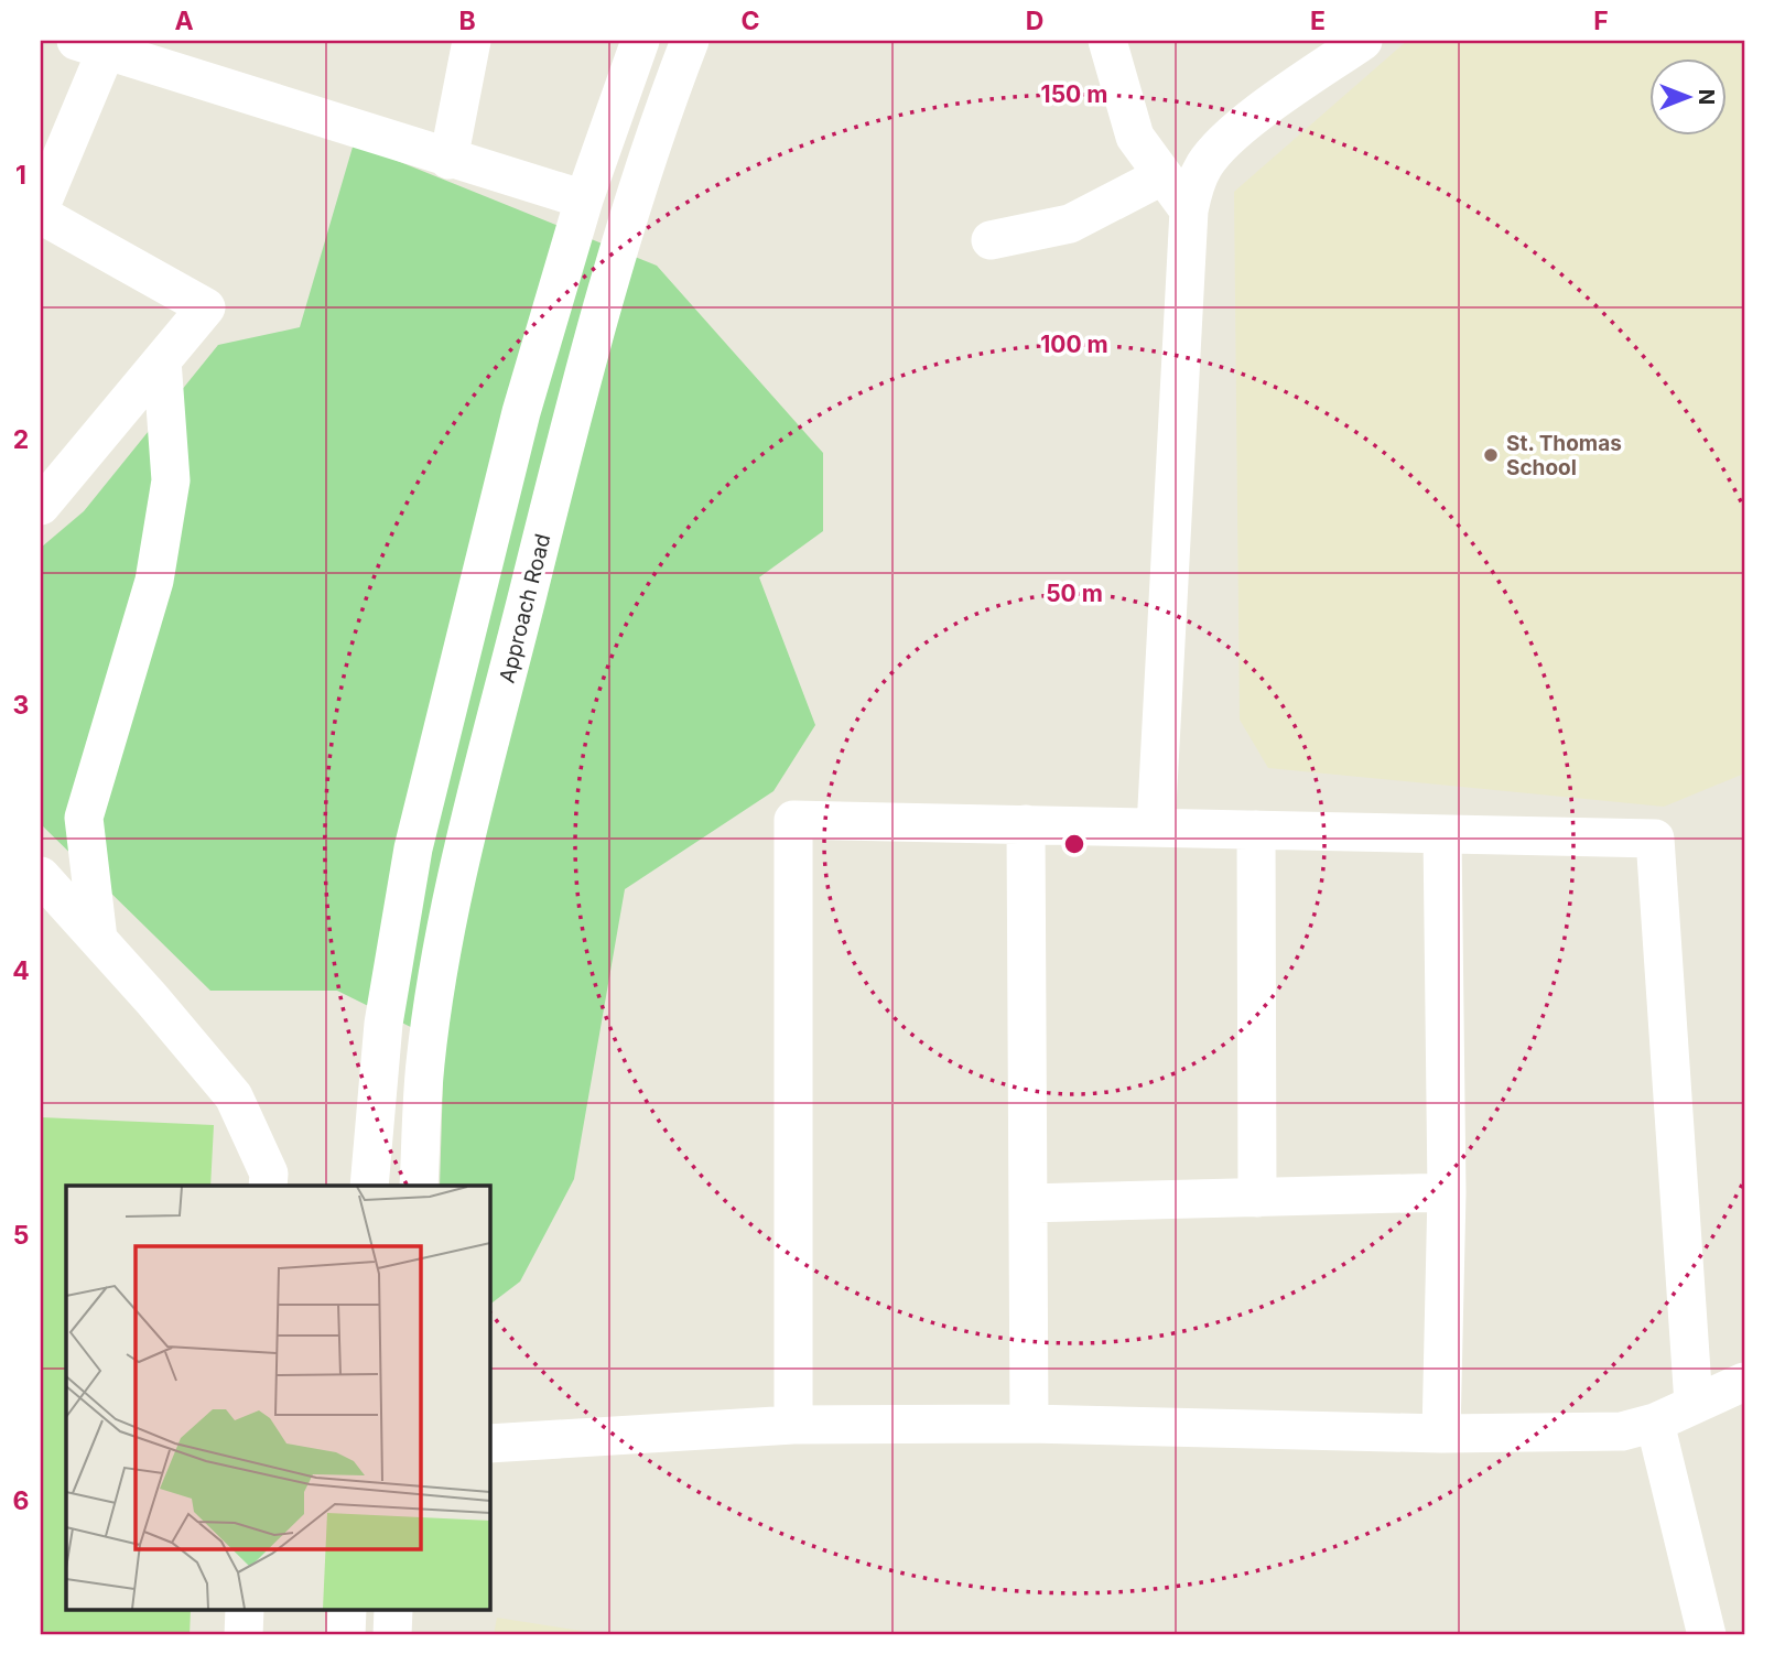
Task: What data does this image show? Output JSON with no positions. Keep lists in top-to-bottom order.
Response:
{
  "streets": {
    "street": ["Approach Road"]
  },
  "places": ["St. Thomas School"],
  "north": "right",
  "grid": {
    "columns": [
      "A",
      "B",
      "C",
      "D",
      "E",
      "F"
    ],
    "rows": [
      "1",
      "2",
      "3",
      "4",
      "5",
      "6"
    ]
  },
  "rings": ["150 m", "100 m", "50 m"]
}
